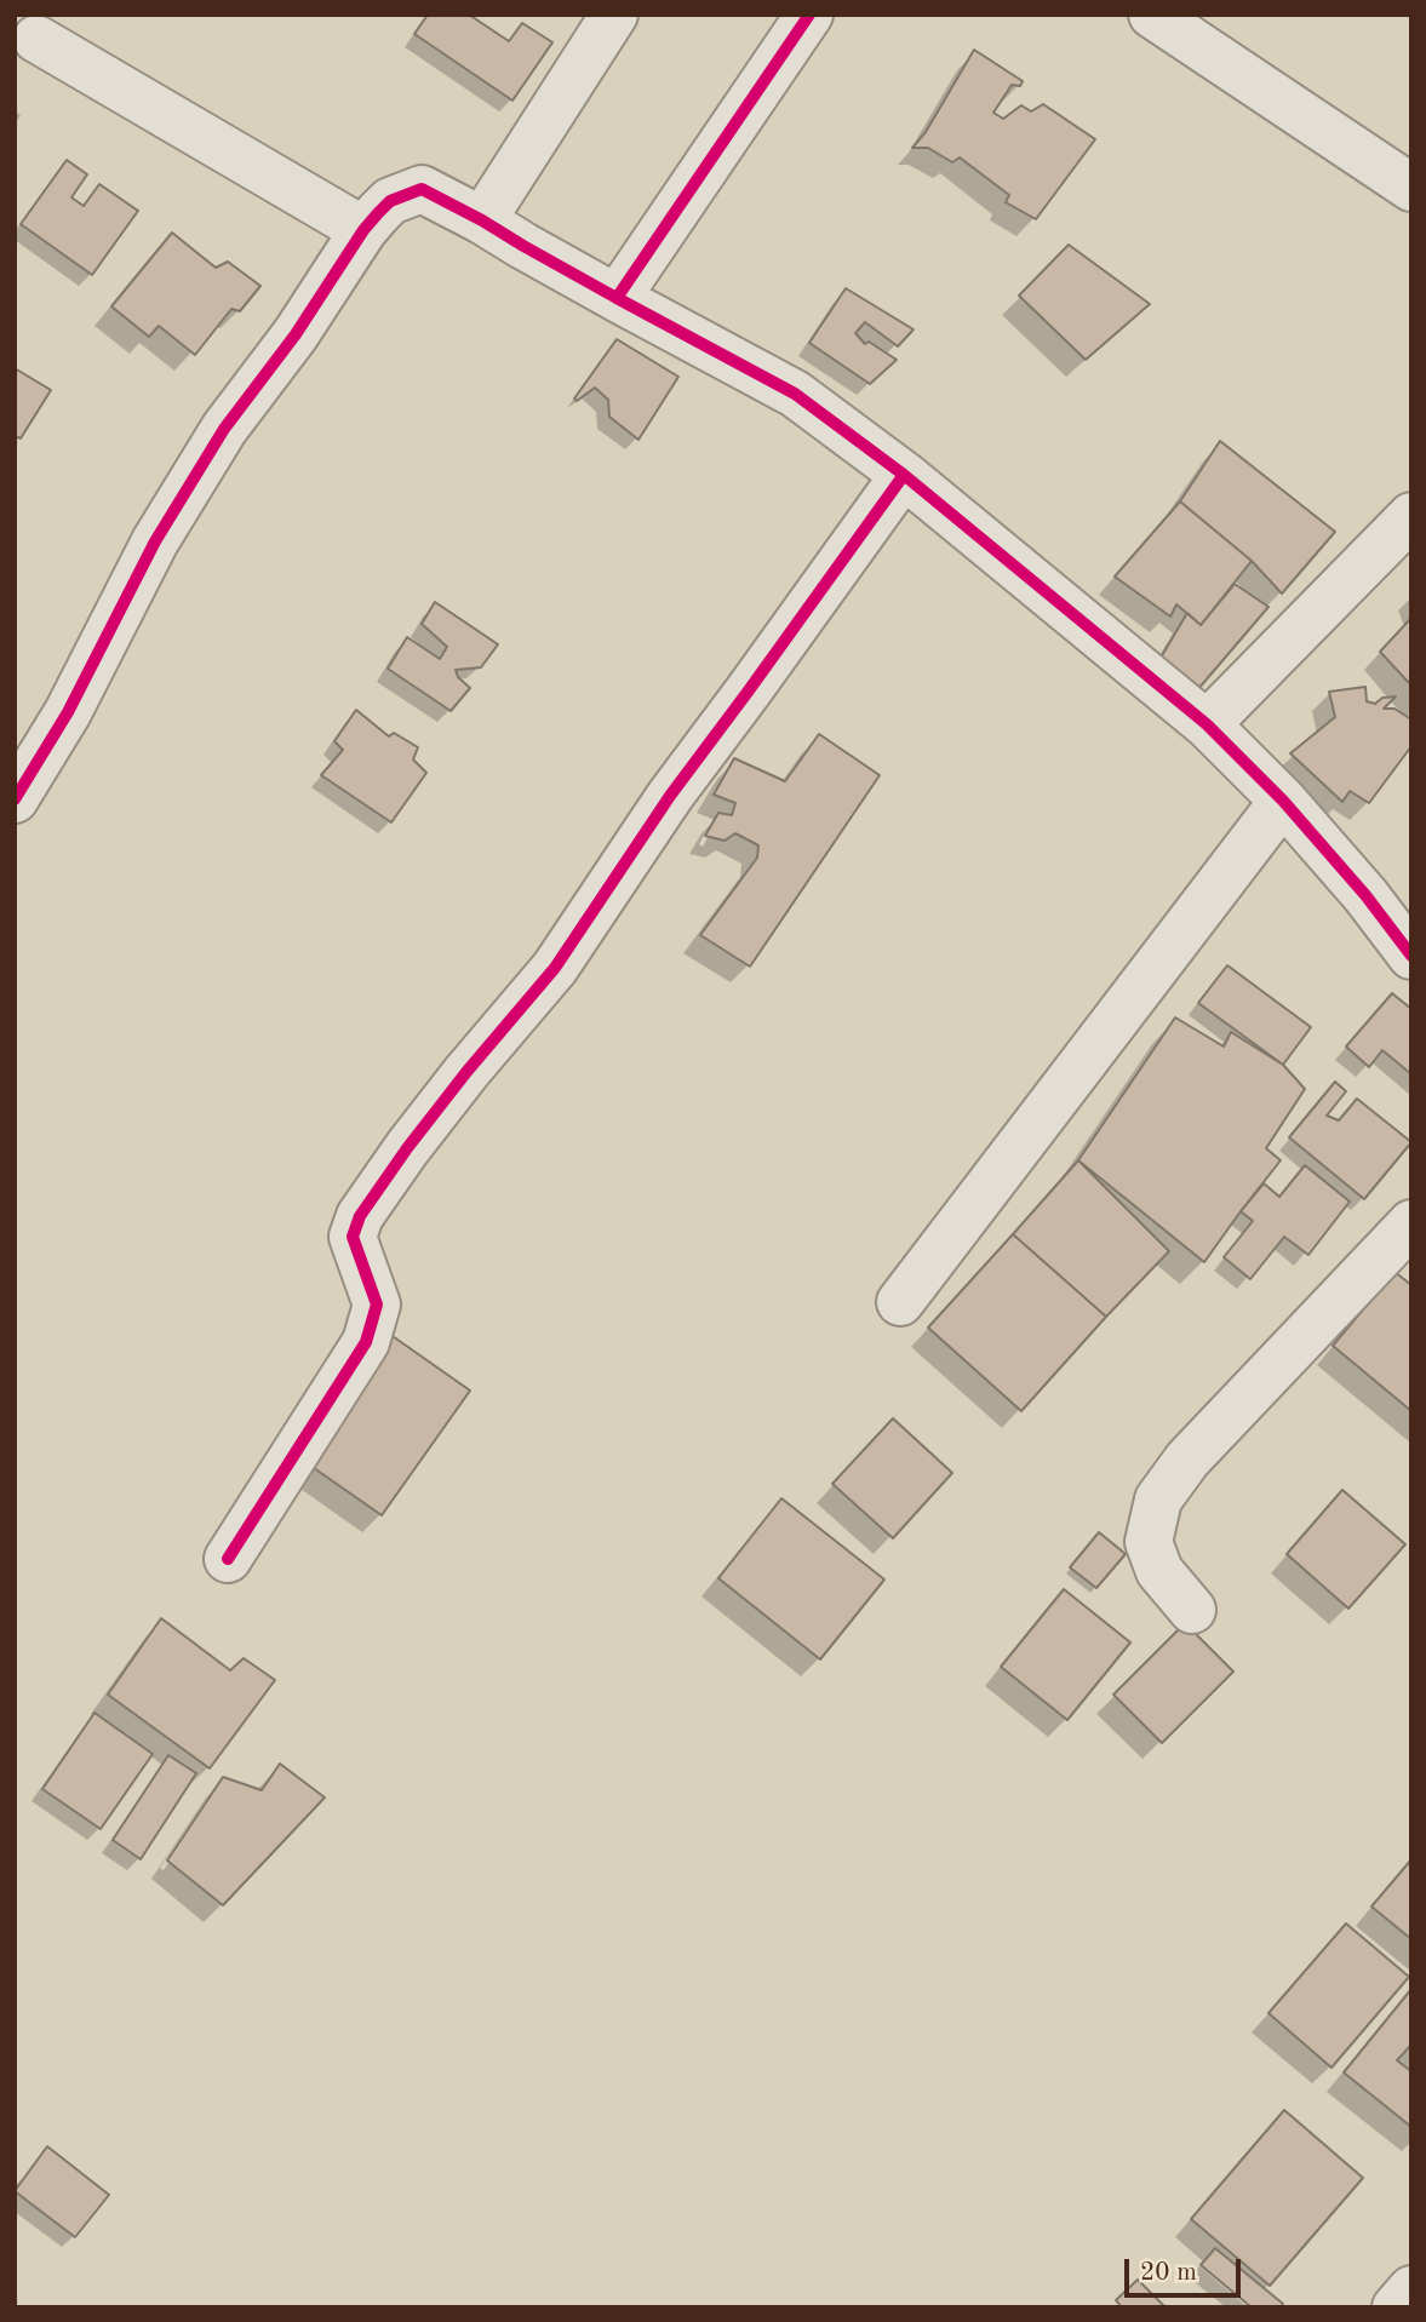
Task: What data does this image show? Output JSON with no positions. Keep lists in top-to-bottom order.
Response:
{
  "scale_bar": "20 m"
}
